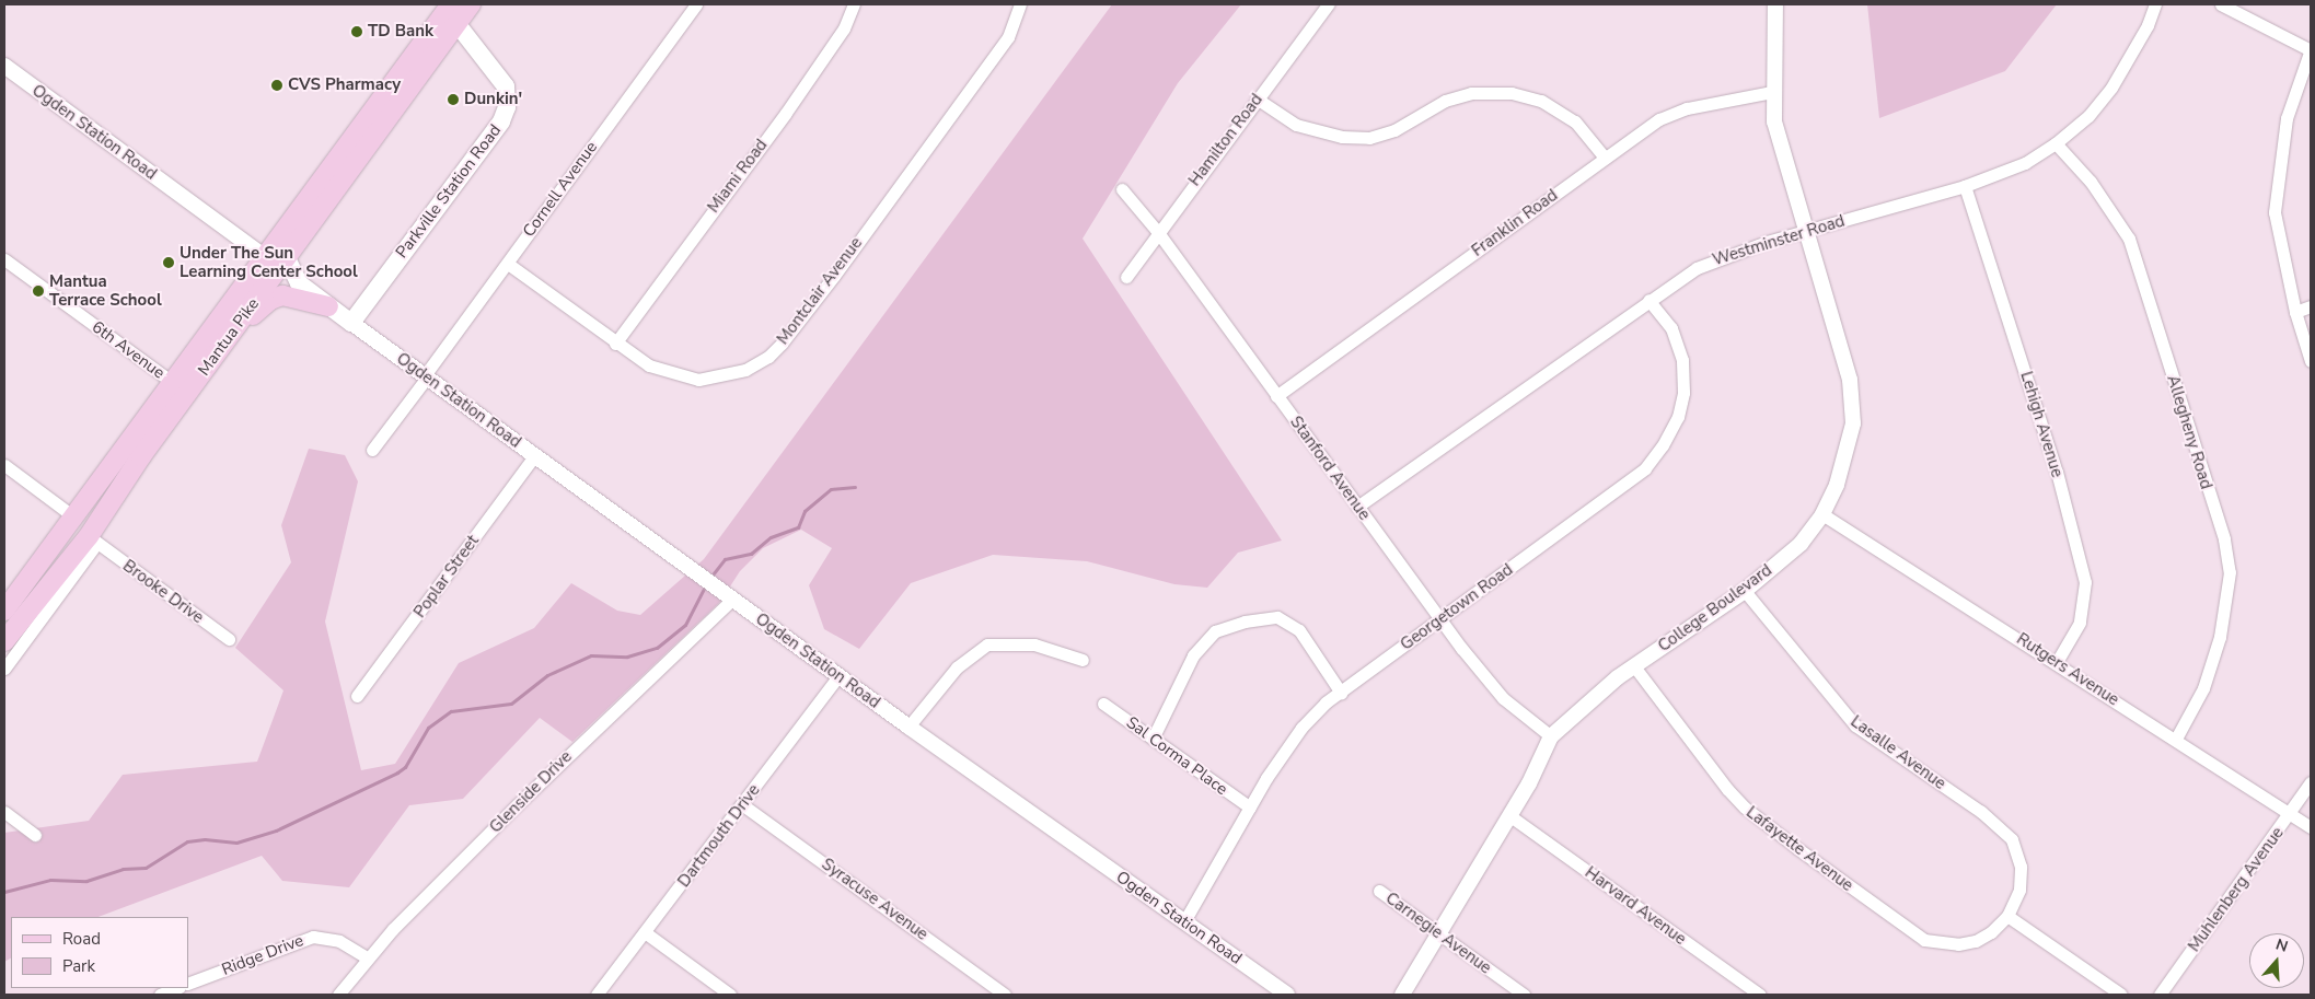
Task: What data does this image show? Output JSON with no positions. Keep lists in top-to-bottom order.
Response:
{
  "streets": {
    "main road": ["Parkville Station Road", "Mantua Pike"],
    "street": [
      "Ogden Station Road",
      "Hamilton Road",
      "Miami Road",
      "Cornell Avenue",
      "Franklin Road",
      "Westminster Road",
      "Montclair Avenue",
      "6th Avenue",
      "Lehigh Avenue",
      "Allegheny Road",
      "Stanford Avenue",
      "Poplar Street",
      "Brooke Drive",
      "Georgetown Road",
      "College Boulevard",
      "Rutgers Avenue",
      "Lasalle Avenue",
      "Sal Corma Place",
      "Glenside Drive",
      "Dartmouth Drive",
      "Lafayette Avenue",
      "Muhlenberg Avenue",
      "Syracuse Avenue",
      "Harvard Avenue",
      "Carnegie Avenue",
      "Ridge Drive"
    ]
  },
  "crossings": [
    ["Ogden Station Road", "Cornell Avenue"],
    ["Ogden Station Road", "Parkville Station Road"],
    ["Ogden Station Road", "Mantua Pike"],
    ["Ogden Station Road", "Poplar Street"],
    ["Ogden Station Road", "Georgetown Road"],
    ["Ogden Station Road", "Glenside Drive"],
    ["Ogden Station Road", "Dartmouth Drive"],
    ["Hamilton Road", "Stanford Avenue"],
    ["Miami Road", "Montclair Avenue"],
    ["Cornell Avenue", "Montclair Avenue"],
    ["Parkville Station Road", "Mantua Pike"],
    ["Franklin Road", "Stanford Avenue"],
    ["Franklin Road", "College Boulevard"],
    ["Westminster Road", "Lehigh Avenue"],
    ["Westminster Road", "Allegheny Road"],
    ["Westminster Road", "Stanford Avenue"],
    ["Westminster Road", "Georgetown Road"],
    ["Westminster Road", "College Boulevard"],
    ["Mantua Pike", "6th Avenue"],
    ["Mantua Pike", "Brooke Drive"],
    ["Lehigh Avenue", "Rutgers Avenue"],
    ["Allegheny Road", "Rutgers Avenue"],
    ["Stanford Avenue", "Georgetown Road"],
    ["Stanford Avenue", "College Boulevard"],
    ["Georgetown Road", "Sal Corma Place"],
    ["College Boulevard", "Rutgers Avenue"],
    ["College Boulevard", "Lasalle Avenue"],
    ["College Boulevard", "Lafayette Avenue"],
    ["College Boulevard", "Harvard Avenue"],
    ["College Boulevard", "Carnegie Avenue"],
    ["Rutgers Avenue", "Muhlenberg Avenue"],
    ["Lasalle Avenue", "Lafayette Avenue"],
    ["Glenside Drive", "Ridge Drive"],
    ["Dartmouth Drive", "Syracuse Avenue"]
  ],
  "places": [
    "TD Bank",
    "CVS Pharmacy",
    "Dunkin'",
    "Under The Sun Learning Center School",
    "Mantua Terrace School"
  ],
  "legend": ["Road", "Park"],
  "north": "top"
}
